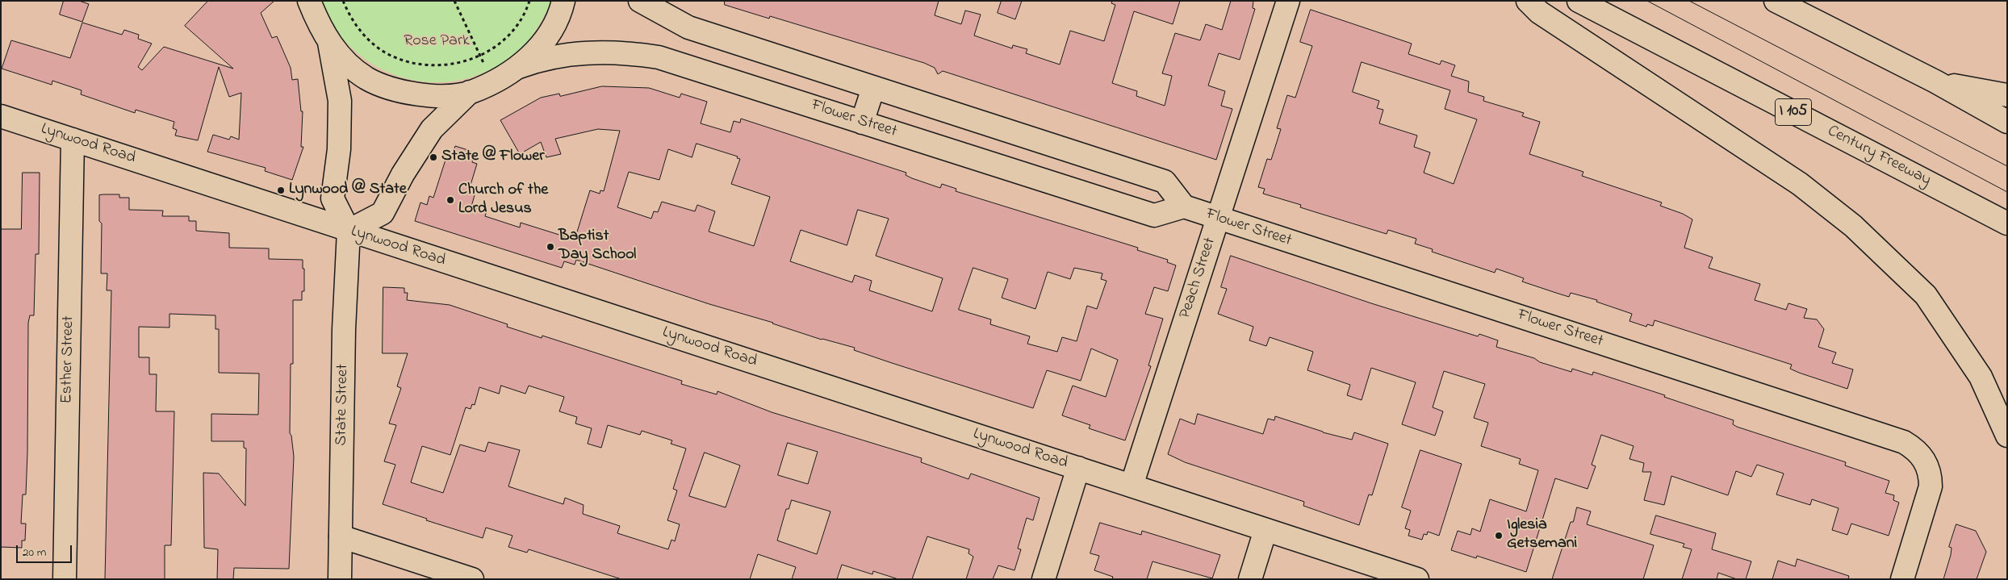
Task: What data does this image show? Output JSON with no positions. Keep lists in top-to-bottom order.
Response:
{
  "streets": {
    "main road": [
      "I 105",
      "Flower Street",
      "Lynwood Road",
      "Century Freeway",
      "Peach Street",
      "Esther Street",
      "State Street"
    ]
  },
  "crossings": [
    ["Flower Street", "Peach Street"],
    ["Lynwood Road", "Peach Street"],
    ["Lynwood Road", "Esther Street"],
    ["Lynwood Road", "State Street"]
  ],
  "parks": ["Rose Park"],
  "places": [
    "State @ Flower",
    "Lynwood @ State",
    "Church of the Lord Jesus",
    "Baptist Day School",
    "Iglesia Getsemani"
  ],
  "scale_bar": "20 m"
}
